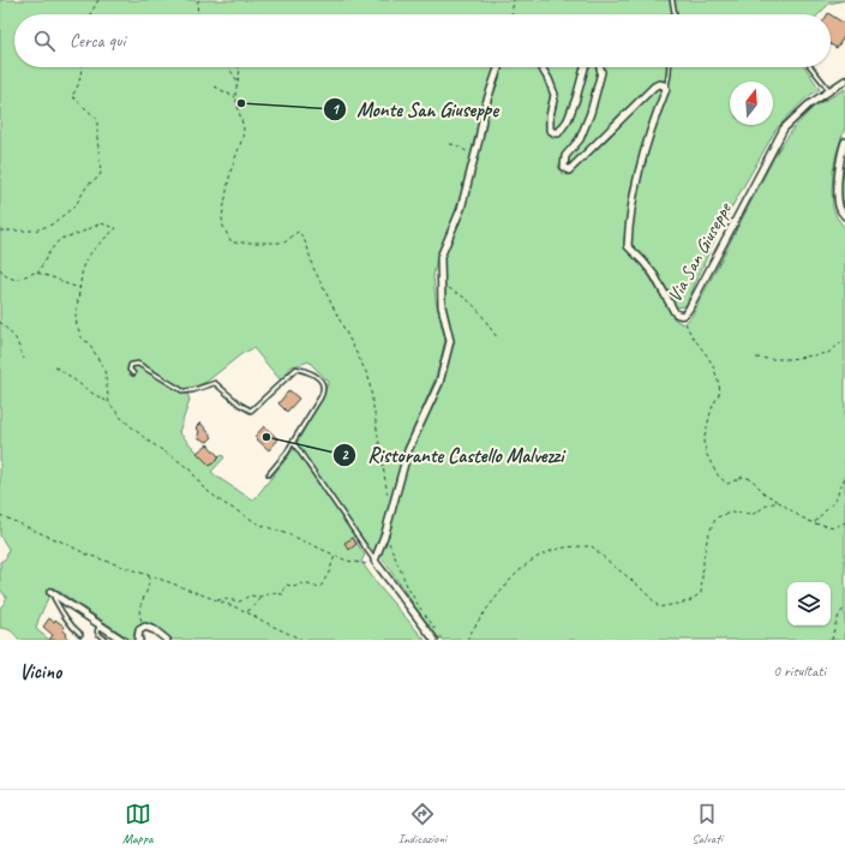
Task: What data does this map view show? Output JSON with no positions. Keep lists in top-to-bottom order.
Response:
{
  "streets": {
    "street": ["Via San Giuseppe"]
  },
  "places": ["Monte San Giuseppe", "Ristorante Castello Malvezzi"],
  "north": "top",
  "page": {
    "search": "Cerca qui",
    "heading": ["Vicino", "0 risultati"],
    "nav": ["Mappa", "Indicazioni", "Salvati"]
  }
}
